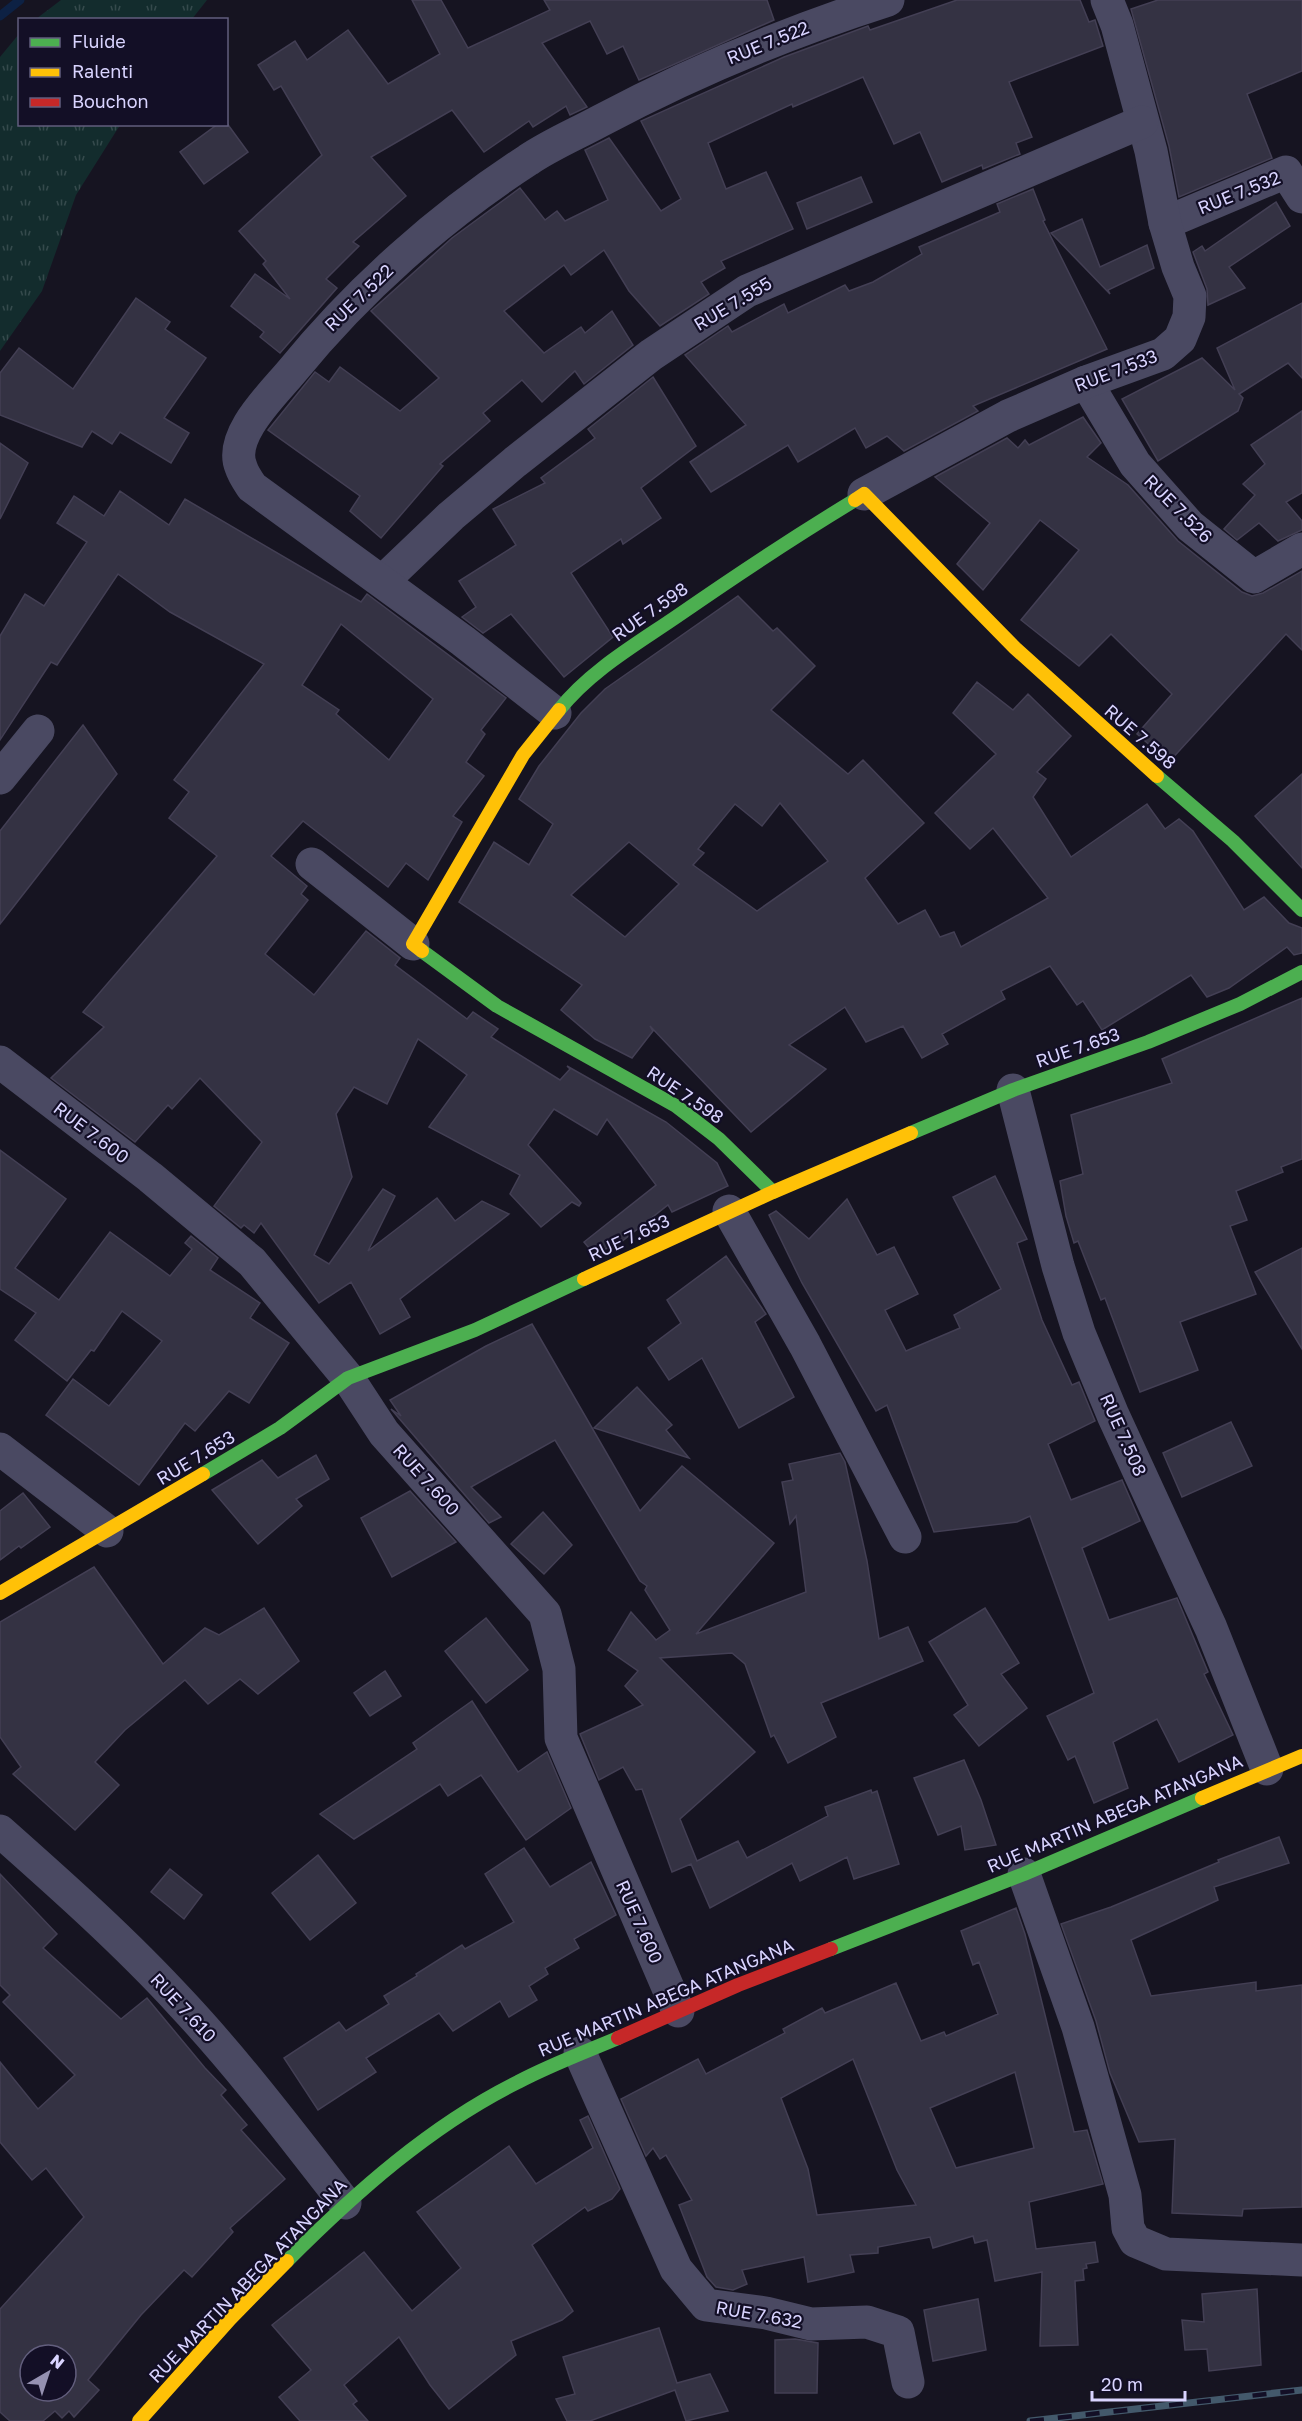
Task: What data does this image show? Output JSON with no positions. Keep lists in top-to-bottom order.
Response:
{
  "streets": {
    "street": [
      "RUE 7.522",
      "RUE 7.532",
      "RUE 7.555",
      "RUE 7.533",
      "RUE 7.526",
      "RUE 7.598",
      "RUE 7.653",
      "RUE 7.600",
      "RUE 7.508",
      "RUE MARTIN ABEGA ATANGANA",
      "RUE 7.610",
      "RUE 7.632"
    ]
  },
  "crossings": [
    ["RUE 7.522", "RUE 7.555"],
    ["RUE 7.522", "RUE 7.598"],
    ["RUE 7.532", "RUE 7.533"],
    ["RUE 7.555", "RUE 7.533"],
    ["RUE 7.533", "RUE 7.526"],
    ["RUE 7.533", "RUE 7.598"],
    ["RUE 7.598", "RUE 7.653"],
    ["RUE 7.653", "RUE 7.600"],
    ["RUE 7.653", "RUE 7.508"],
    ["RUE 7.600", "RUE MARTIN ABEGA ATANGANA"],
    ["RUE 7.508", "RUE MARTIN ABEGA ATANGANA"],
    ["RUE MARTIN ABEGA ATANGANA", "RUE 7.610"],
    ["RUE MARTIN ABEGA ATANGANA", "RUE 7.632"]
  ],
  "legend": ["Fluide", "Ralenti", "Bouchon"],
  "scale_bar": "20 m",
  "north": "top right"
}
